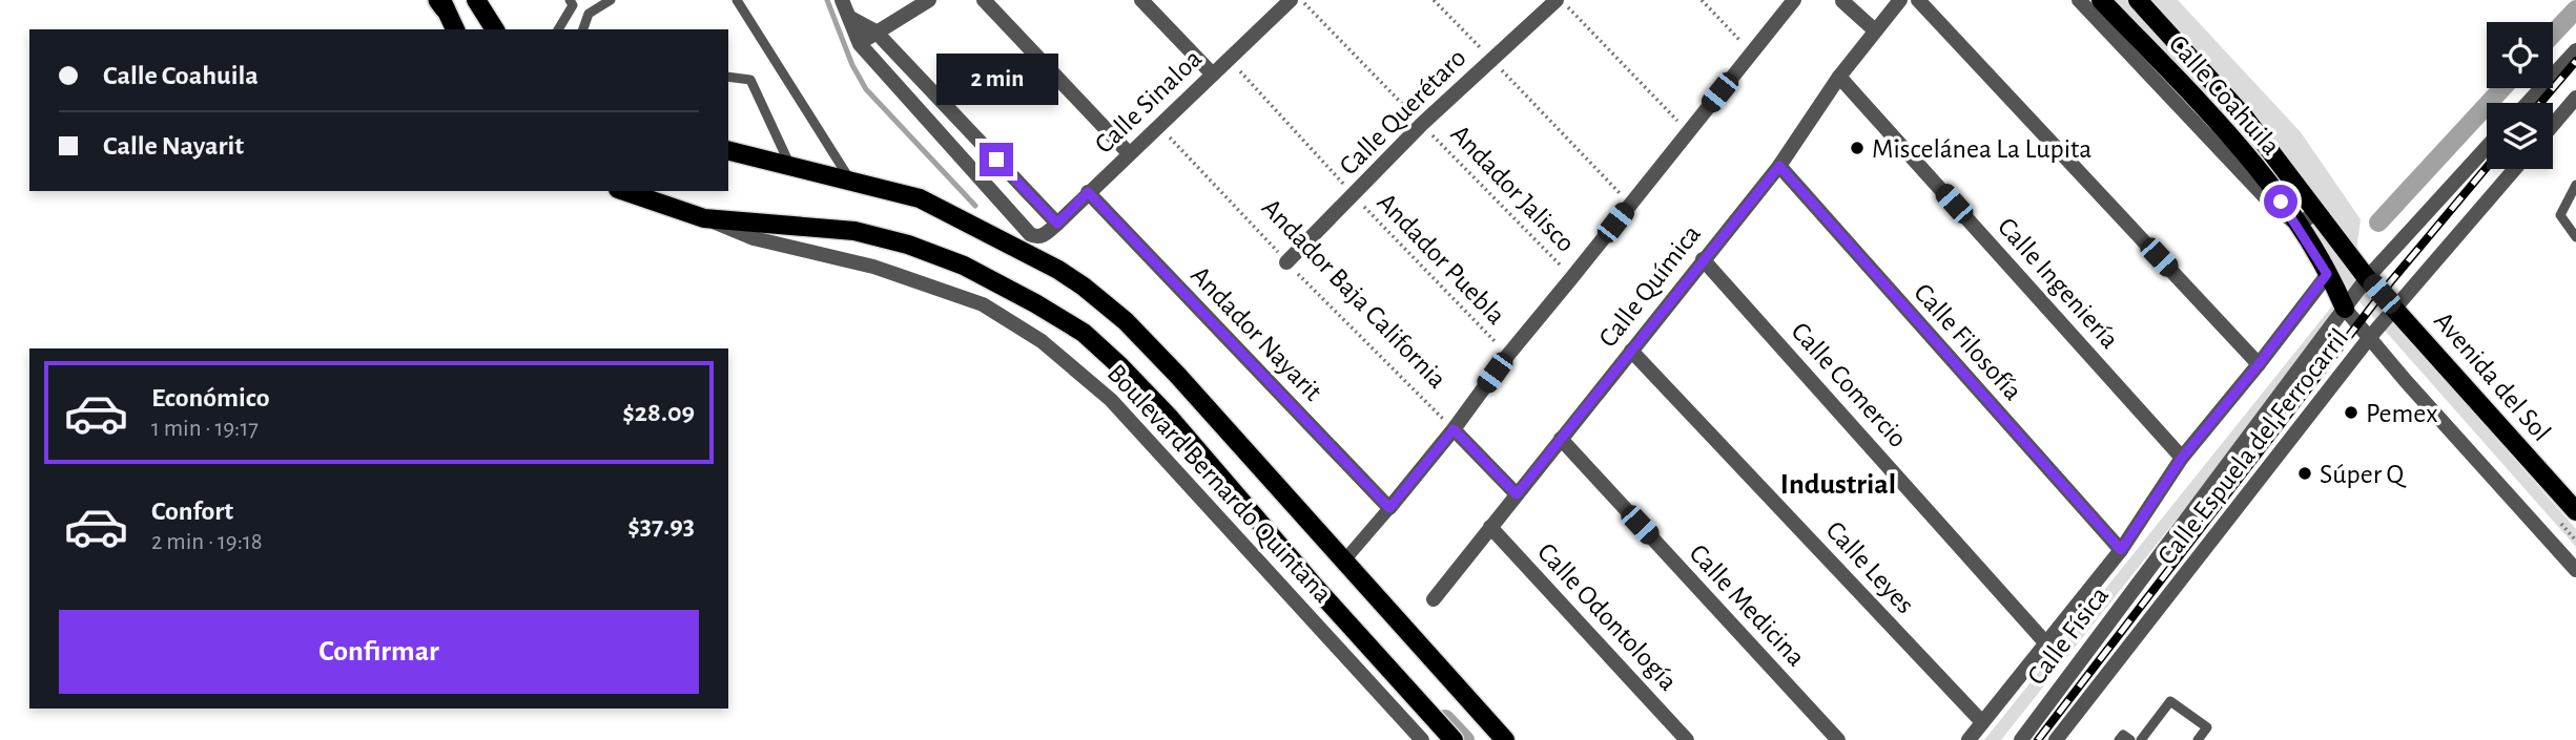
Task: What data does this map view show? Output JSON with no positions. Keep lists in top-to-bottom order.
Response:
{
  "streets": {
    "main road": ["Calle Coahuila", "Avenida del Sol", "Boulevard Bernardo Quintana"],
    "street": [
      "Calle Sinaloa",
      "Calle Querétaro",
      "Calle Ingeniería",
      "Calle Química",
      "Andador Nayarit",
      "Calle Filosofía",
      "Calle Comercio",
      "Calle Espuela del Ferrocarril",
      "Calle Leyes",
      "Calle Medicina",
      "Calle Odontología",
      "Calle Física"
    ],
    "path": ["Andador Jalisco", "Andador Puebla", "Andador Baja California"]
  },
  "crossings": [
    ["Calle Coahuila", "Avenida del Sol"],
    ["Calle Coahuila", "Calle Física"],
    ["Calle Sinaloa", "Andador Puebla"],
    ["Calle Sinaloa", "Andador Baja California"],
    ["Calle Sinaloa", "Andador Nayarit"],
    ["Calle Querétaro", "Andador Jalisco"],
    ["Calle Querétaro", "Andador Puebla"],
    ["Calle Querétaro", "Andador Baja California"],
    ["Calle Ingeniería", "Calle Química"],
    ["Calle Ingeniería", "Calle Física"],
    ["Calle Química", "Calle Filosofía"],
    ["Calle Química", "Calle Comercio"],
    ["Calle Química", "Calle Leyes"],
    ["Calle Química", "Calle Medicina"],
    ["Calle Química", "Calle Odontología"],
    ["Calle Filosofía", "Calle Física"],
    ["Avenida del Sol", "Calle Espuela del Ferrocarril"],
    ["Avenida del Sol", "Calle Física"],
    ["Calle Comercio", "Calle Física"],
    ["Calle Leyes", "Calle Física"]
  ],
  "districts": ["Industrial"],
  "places": ["Miscelánea La Lupita", "Pemex", "Súper Q"],
  "page": {
    "banner": ["Calle Coahuila", "Calle Nayarit"],
    "bubble": "2 min",
    "list": [
      {
        "name": "Económico",
        "note": "1 min · 19:17",
        "value": "$28.09"
      },
      {
        "name": "Confort",
        "note": "2 min · 19:18",
        "value": "$37.93"
      }
    ],
    "buttons": "Confirmar"
  }
}
